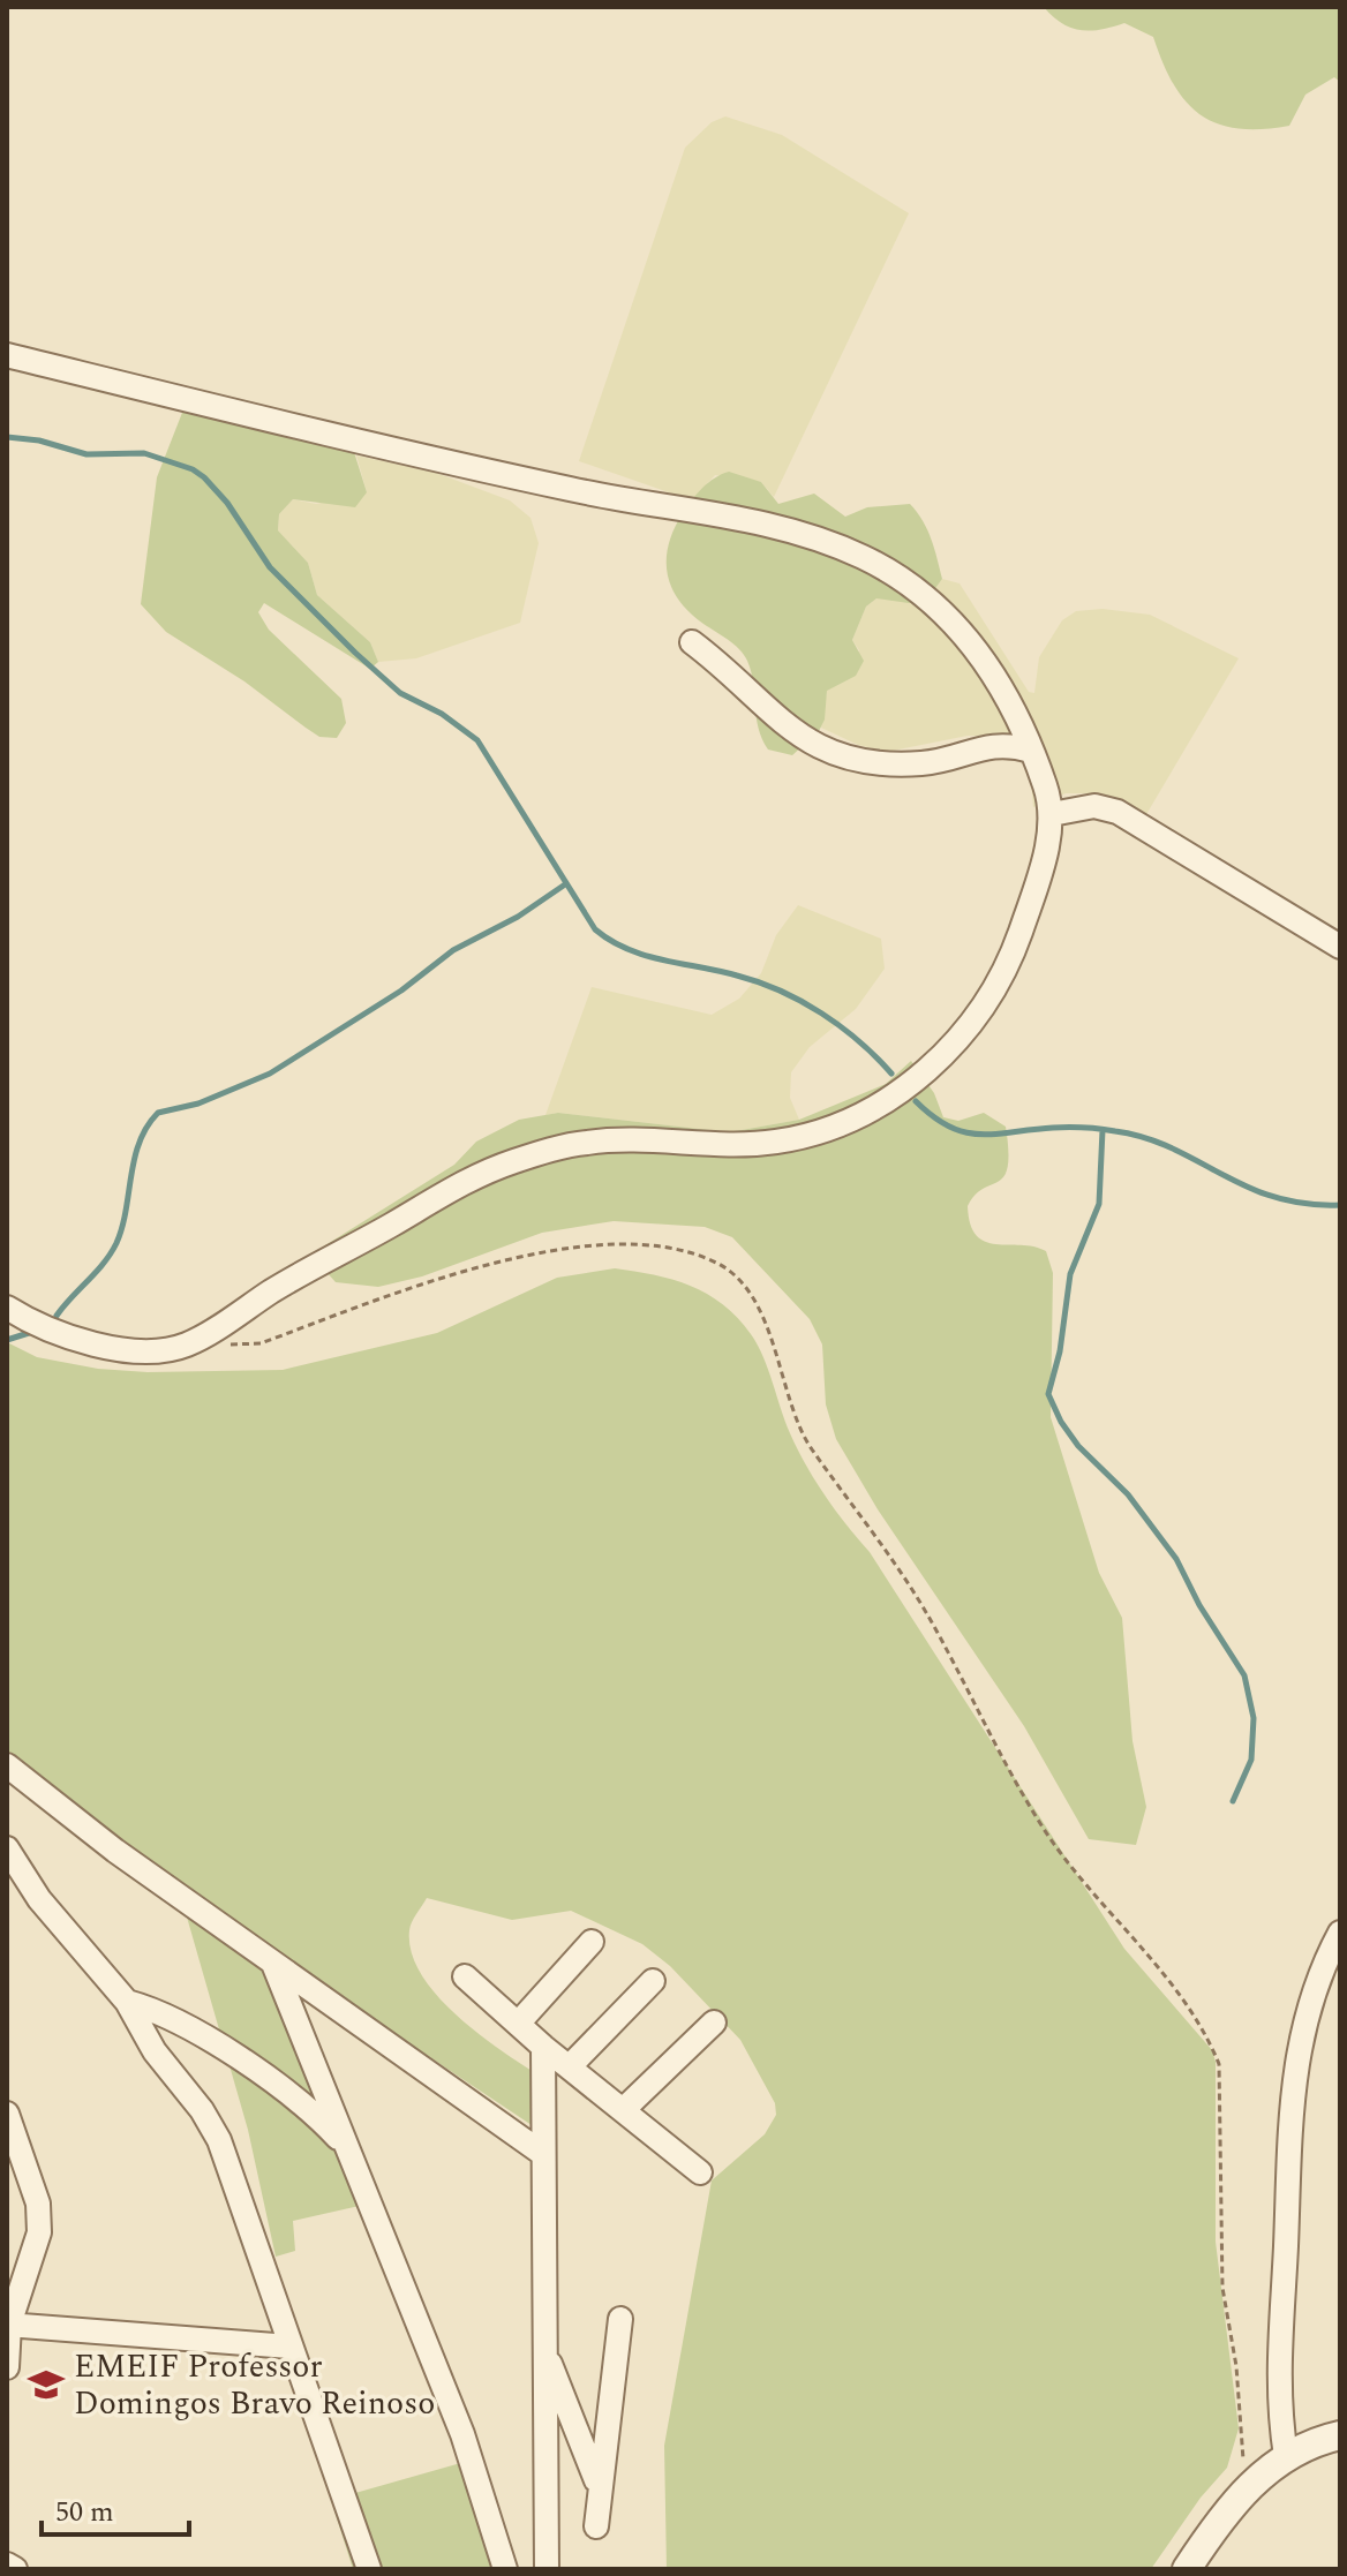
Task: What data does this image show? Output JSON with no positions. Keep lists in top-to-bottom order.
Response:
{
  "places": {
    "school or university": ["EMEIF Professor Domingos Bravo Reinoso"]
  },
  "scale_bar": "50 m"
}
